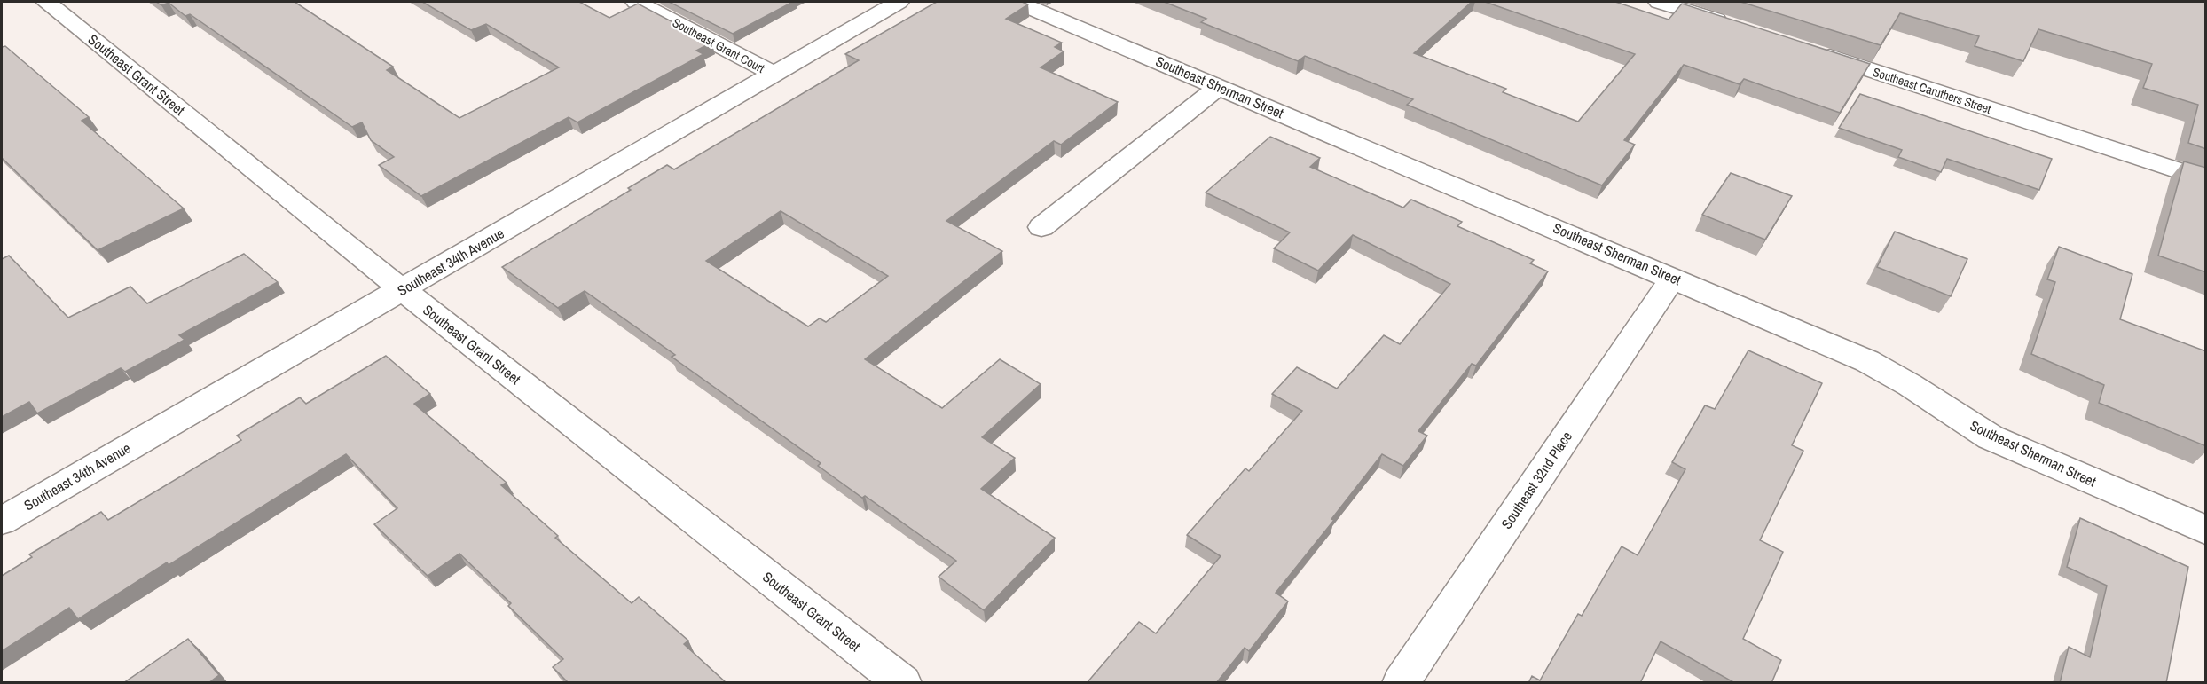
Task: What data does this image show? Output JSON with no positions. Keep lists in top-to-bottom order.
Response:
{
  "streets": {
    "street": [
      "Southeast Grant Court",
      "Southeast Grant Street",
      "Southeast Sherman Street",
      "Southeast Caruthers Street",
      "Southeast 34th Avenue",
      "Southeast 32nd Place"
    ]
  },
  "crossings": [
    ["Southeast Grant Court", "Southeast 34th Avenue"],
    ["Southeast Grant Street", "Southeast 34th Avenue"],
    ["Southeast Sherman Street", "Southeast 32nd Place"]
  ]
}
